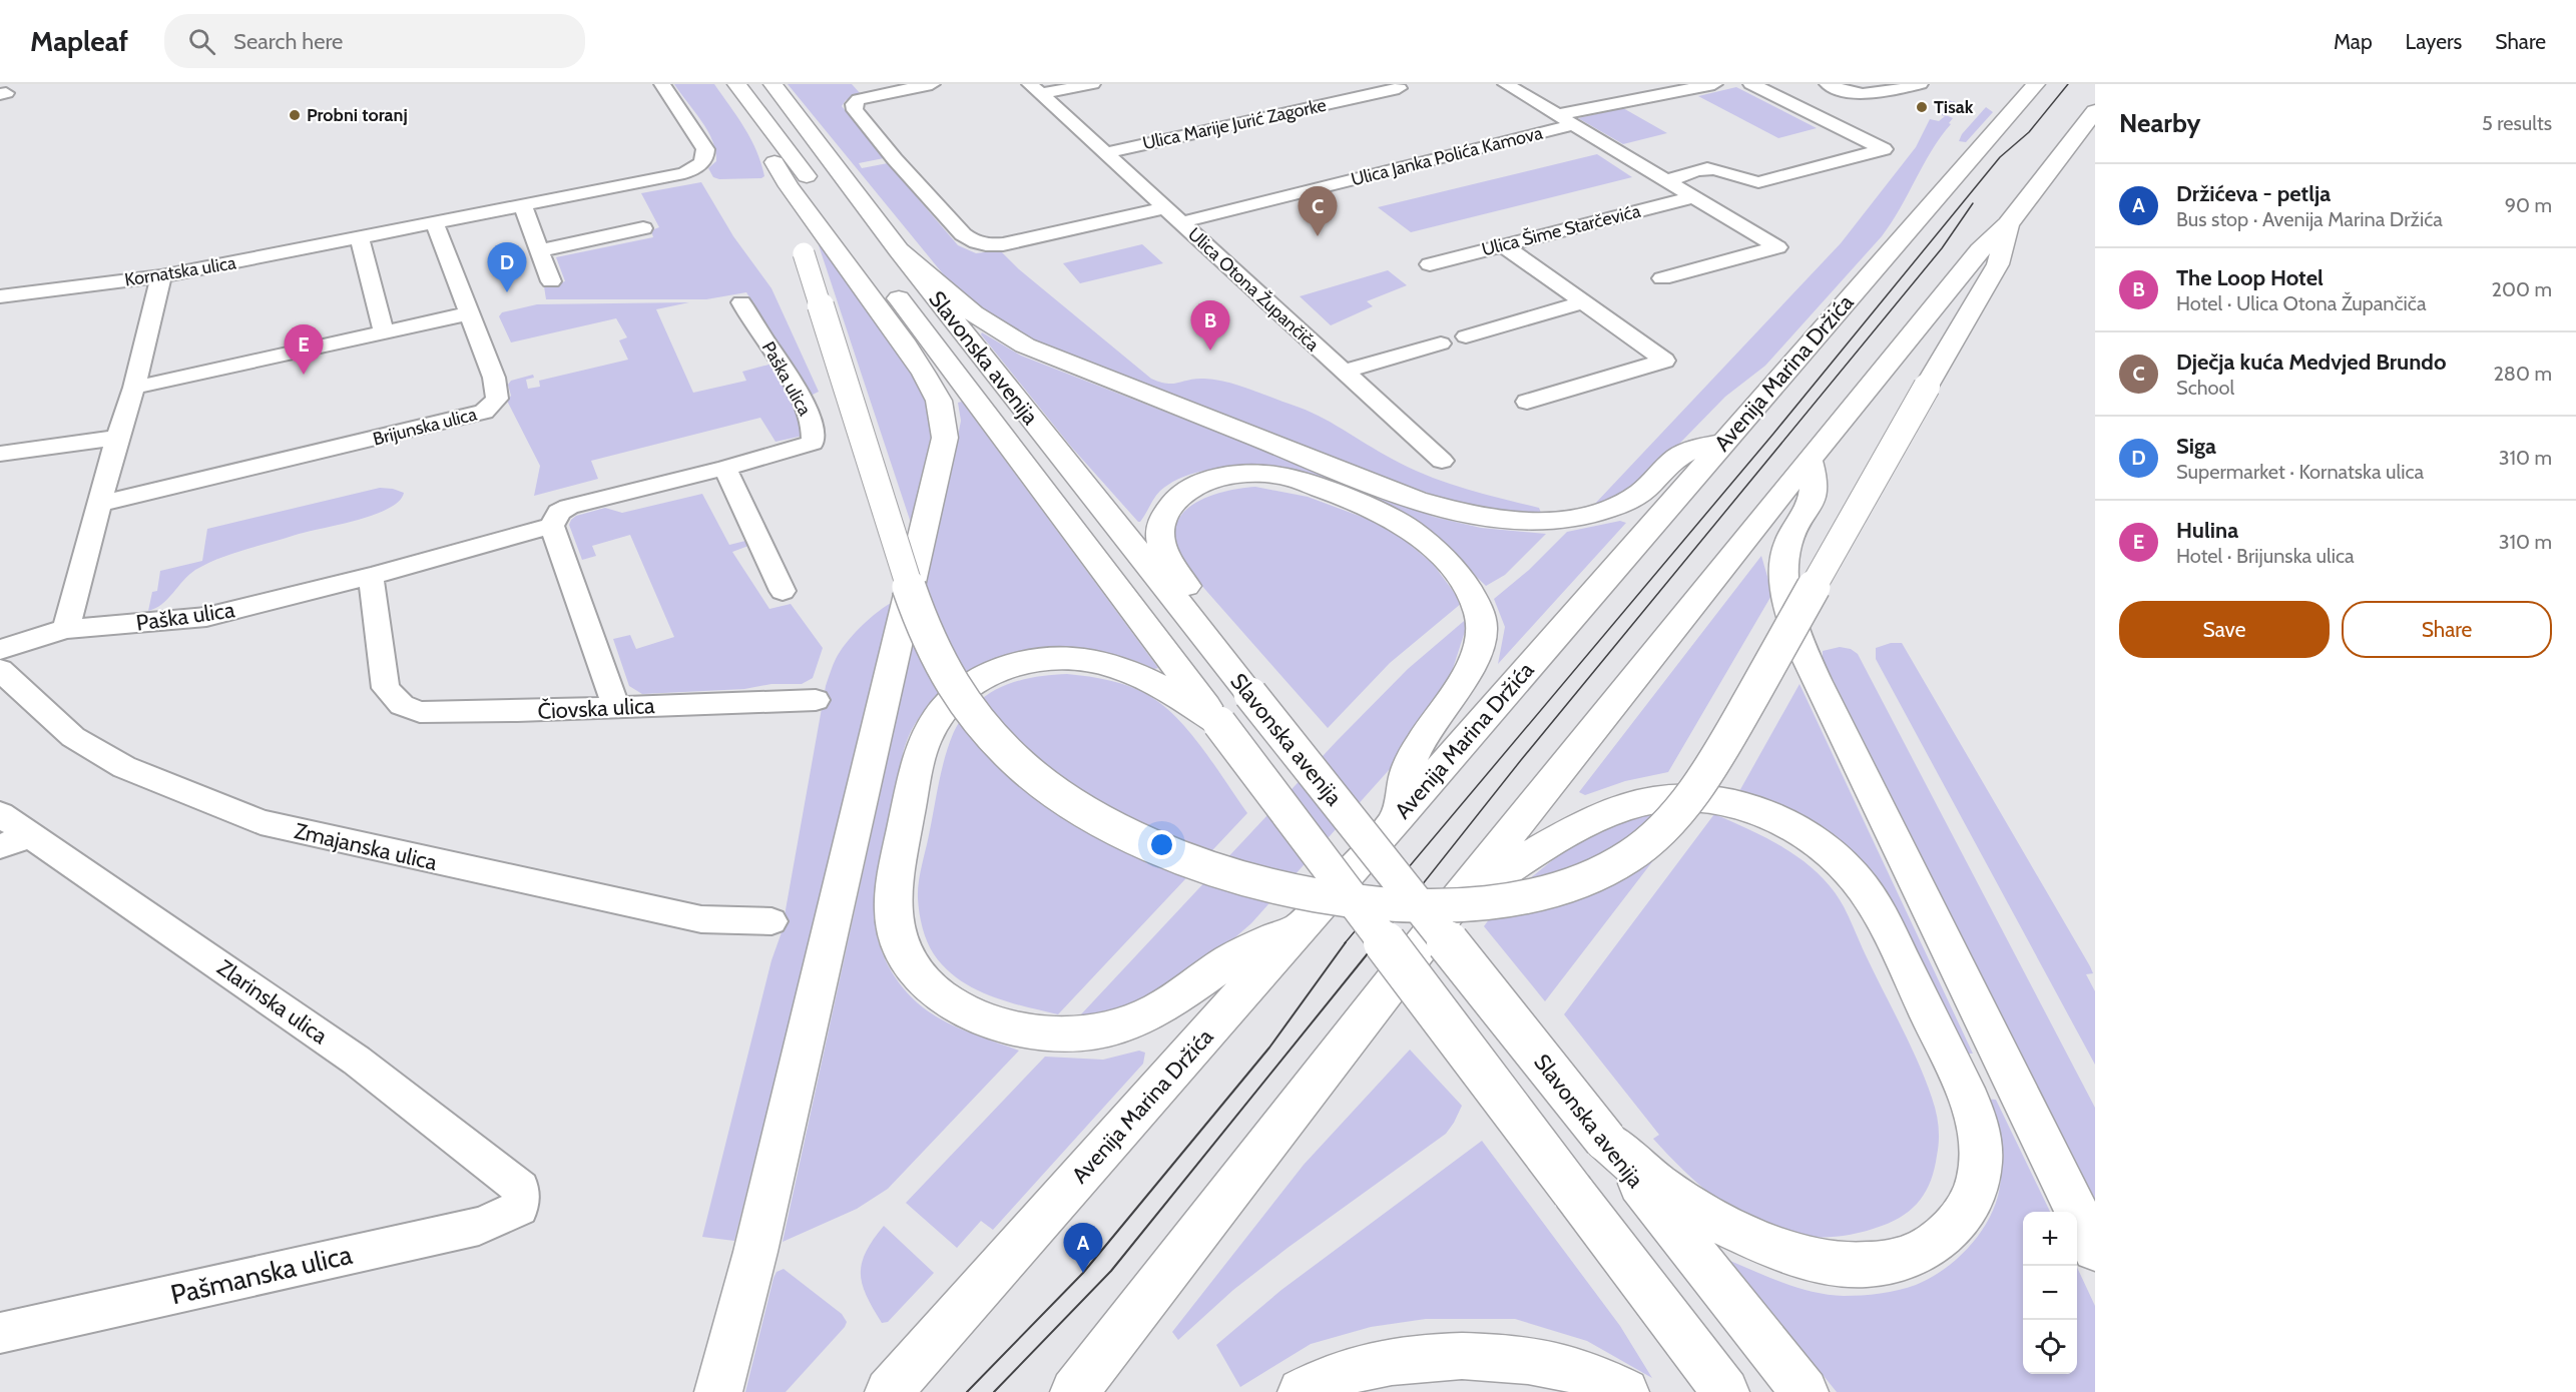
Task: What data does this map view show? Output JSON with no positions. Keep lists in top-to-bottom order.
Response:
{
  "streets": {
    "main road": ["Slavonska avenija", "Avenija Marina Držića"],
    "street": [
      "Ulica Marije Jurić Zagorke",
      "Ulica Janka Polića Kamova",
      "Ulica Šime Starčevića",
      "Kornatska ulica",
      "Ulica Otona Župančiča",
      "Paška ulica",
      "Brijunska ulica",
      "Čiovska ulica",
      "Zmajanska ulica",
      "Zlarinska ulica",
      "Pašmanska ulica"
    ]
  },
  "crossings": [
    ["Ulica Marije Jurić Zagorke", "Ulica Otona Župančiča"],
    ["Ulica Janka Polića Kamova", "Ulica Otona Župančiča"],
    ["Paška ulica", "Čiovska ulica"],
    ["Zlarinska ulica", "Pašmanska ulica"]
  ],
  "places": ["Tisak", "Probni toranj"],
  "page": {
    "header": "Mapleaf",
    "search": "Search here",
    "nav": ["Map", "Layers", "Share"],
    "heading": ["Nearby", "5 results"],
    "list": [
      {
        "mark": "A",
        "name": "Držićeva - petlja",
        "note": "Bus stop · Avenija Marina Držića",
        "value": "90 m"
      },
      {
        "mark": "B",
        "name": "The Loop Hotel",
        "note": "Hotel · Ulica Otona Župančiča",
        "value": "200 m"
      },
      {
        "mark": "C",
        "name": "Dječja kuća Medvjed Brundo",
        "note": "School",
        "value": "280 m"
      },
      {
        "mark": "D",
        "name": "Siga",
        "note": "Supermarket · Kornatska ulica",
        "value": "310 m"
      },
      {
        "mark": "E",
        "name": "Hulina",
        "note": "Hotel · Brijunska ulica",
        "value": "310 m"
      }
    ],
    "pins": [
      "C",
      "D",
      "B",
      "E",
      "A"
    ],
    "buttons": ["Save", "Share"],
    "map_buttons": ["+", "−"]
  }
}
